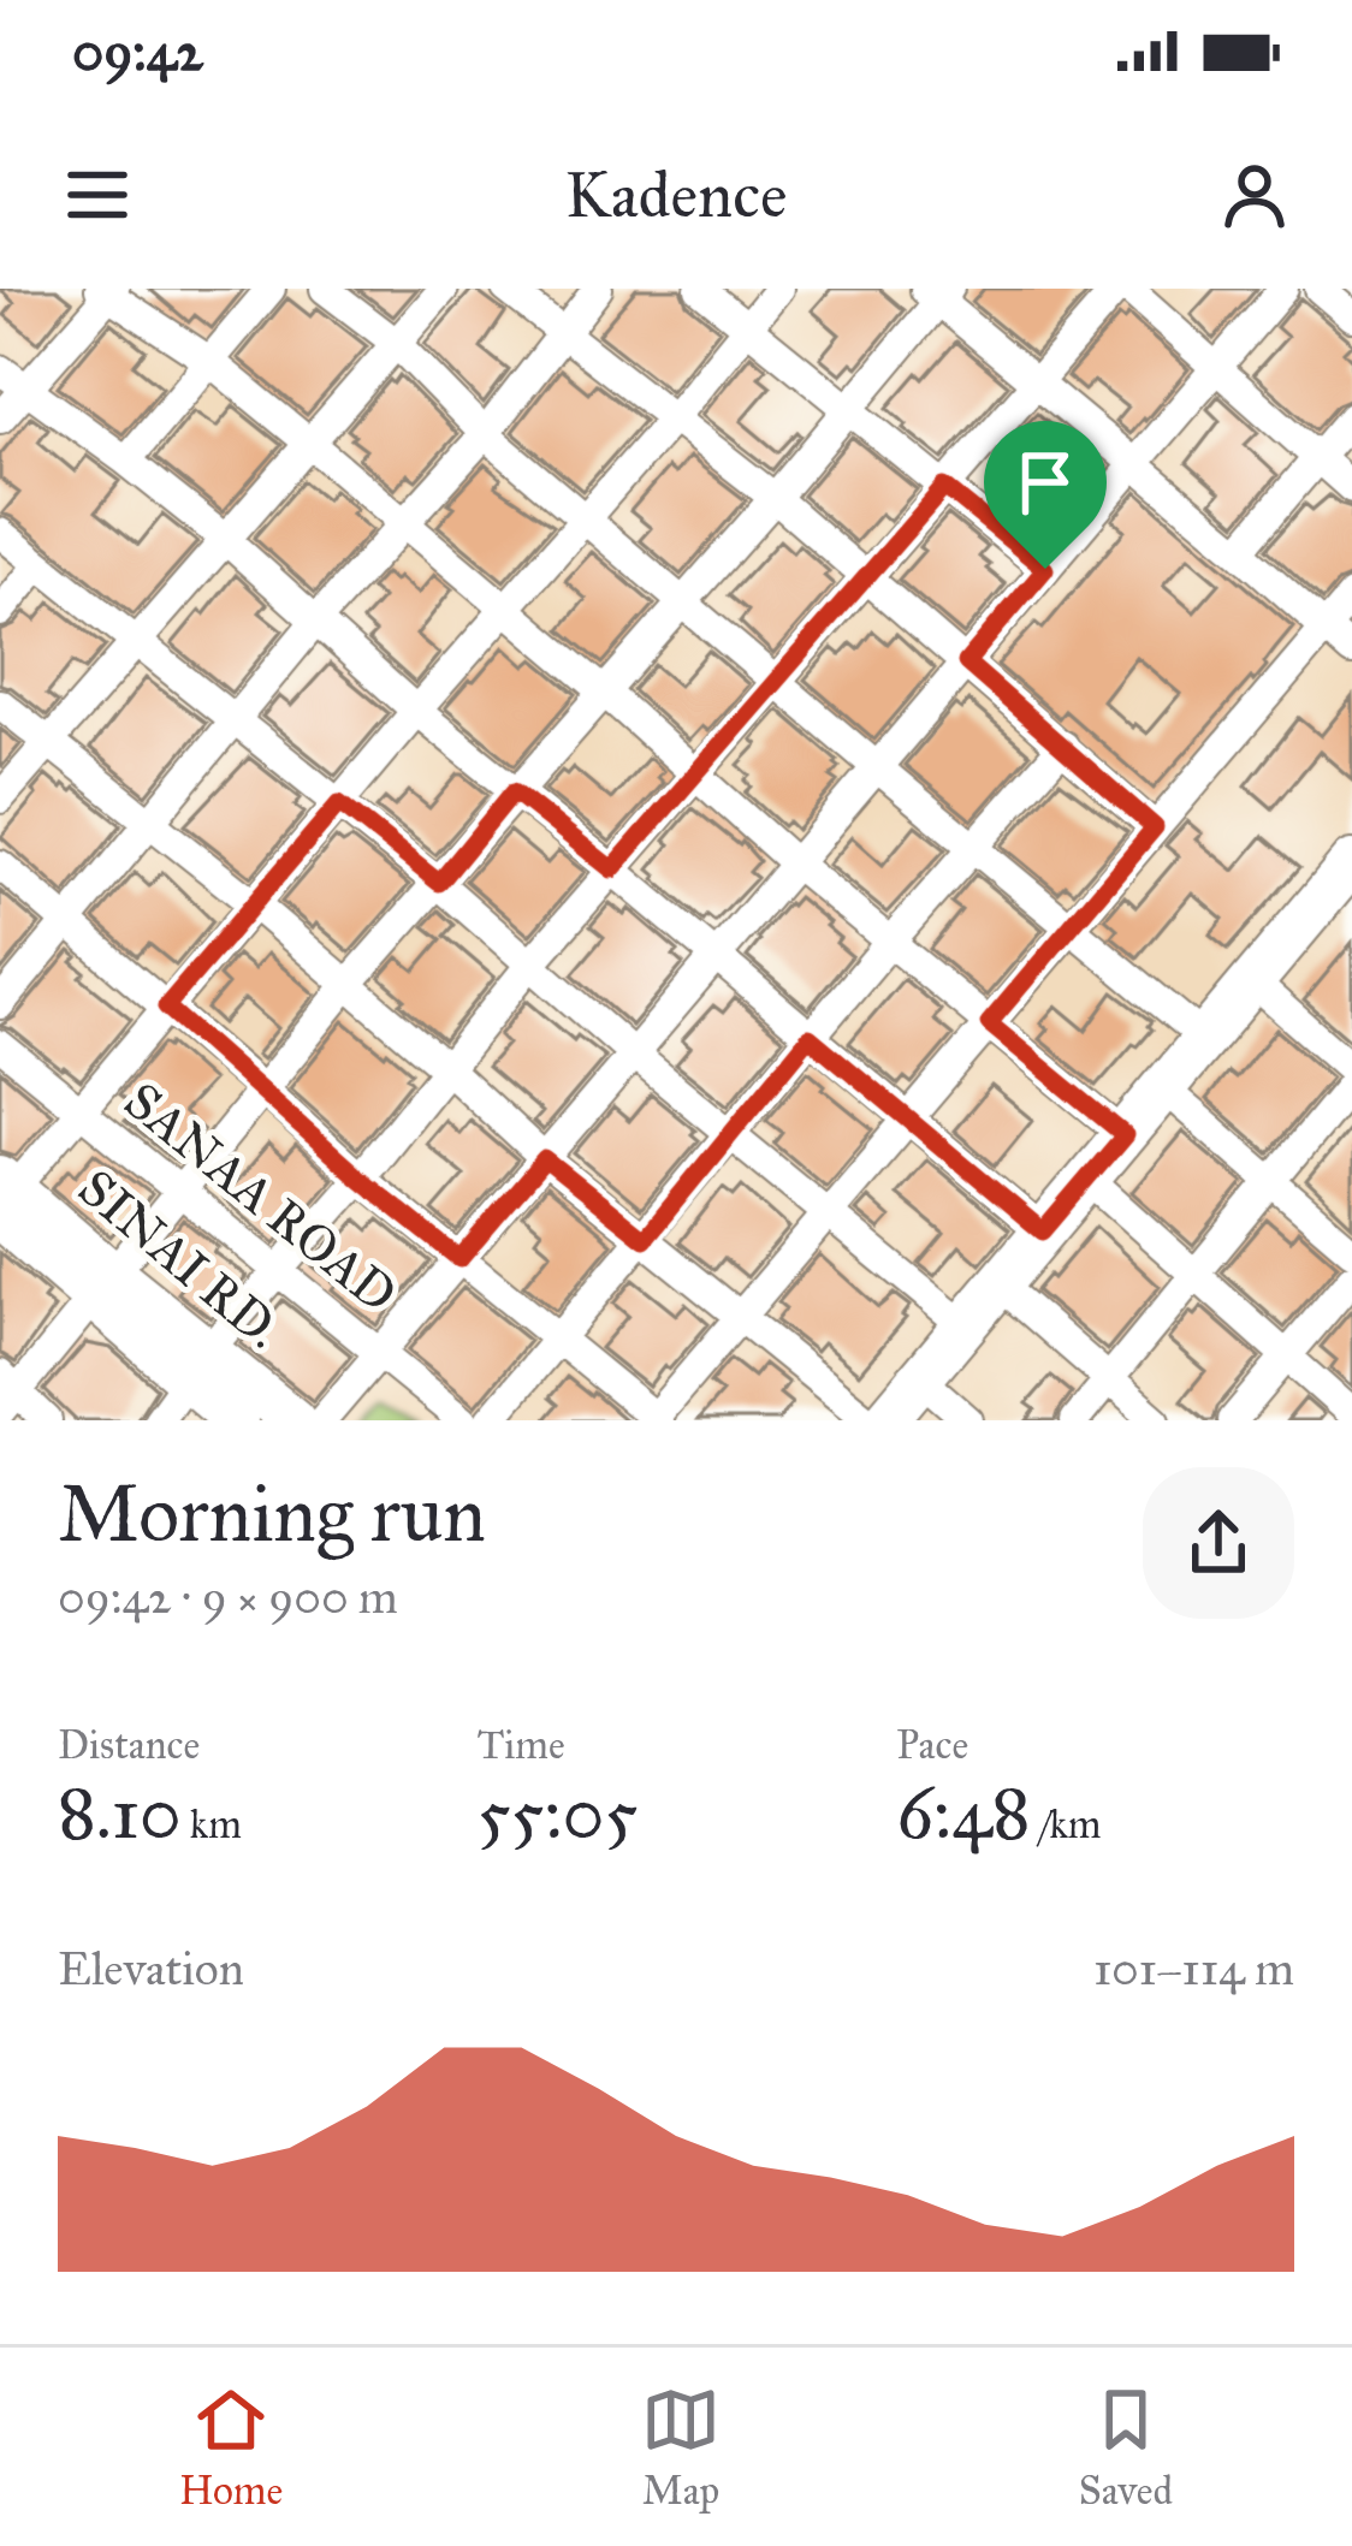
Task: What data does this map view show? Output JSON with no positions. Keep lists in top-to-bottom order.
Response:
{
  "streets": {
    "street": ["SANAA ROAD", "SINAI RD."]
  },
  "page": {
    "status": "09:42",
    "header": "Kadence",
    "heading": ["Morning run", "09:42 · 9 × 900 m"],
    "stats": [
      ["Distance", "8.10 km"],
      ["Time", "55:05"],
      ["Pace", "6:48 /km"]
    ],
    "chart": ["Elevation", "101–114 m"],
    "tabs": ["Home", "Map", "Saved"]
  }
}
